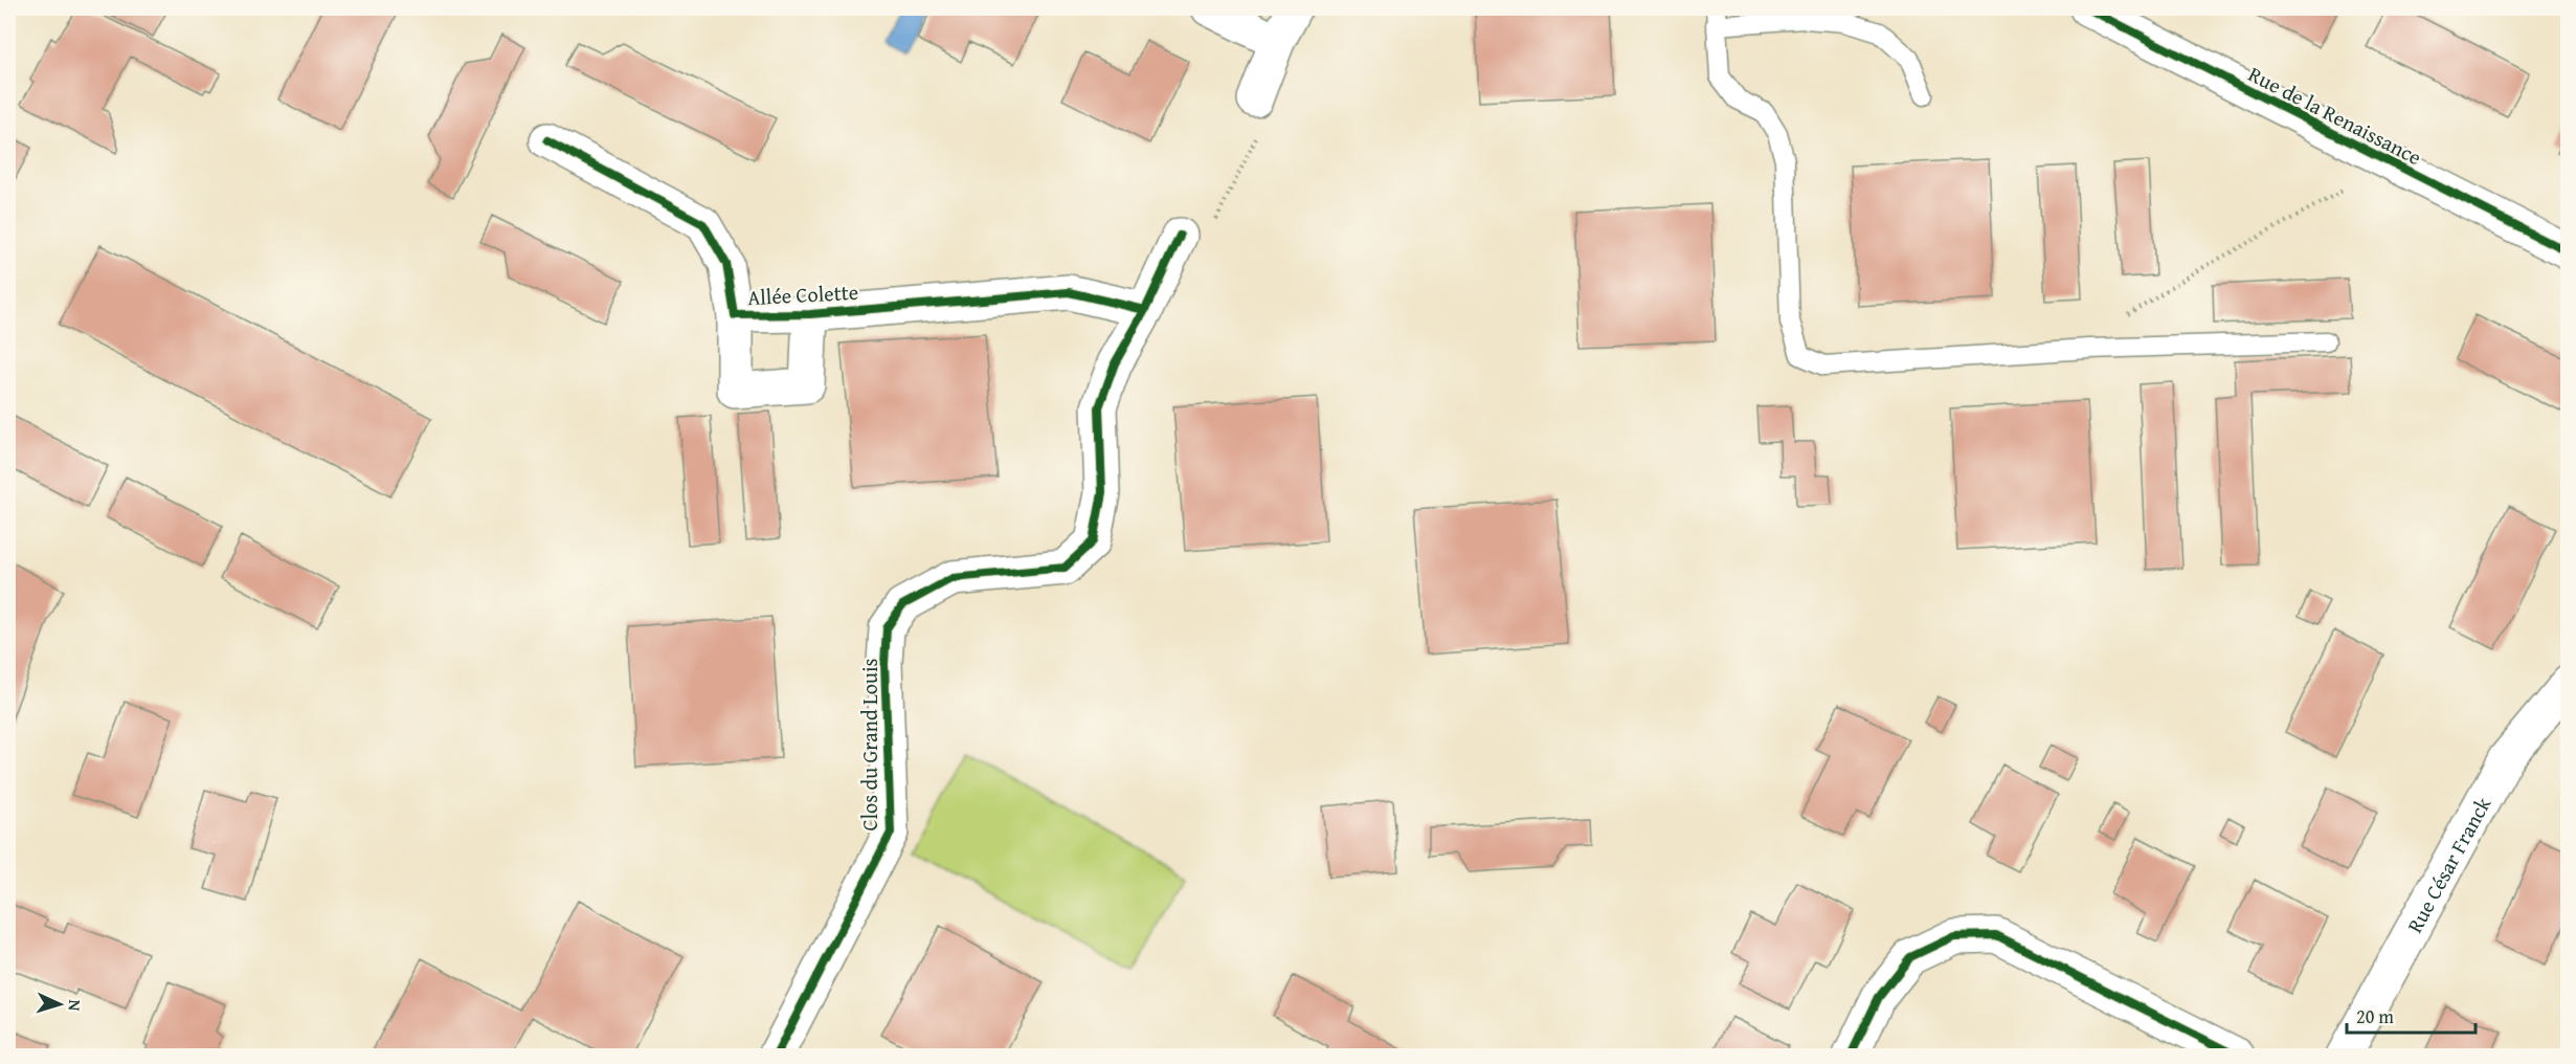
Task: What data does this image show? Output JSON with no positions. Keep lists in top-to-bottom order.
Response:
{
  "streets": {
    "street": [
      "Rue de la Renaissance",
      "Allée Colette",
      "Clos du Grand Louis",
      "Rue César Franck"
    ]
  },
  "crossings": [
    ["Allée Colette", "Clos du Grand Louis"]
  ],
  "scale_bar": "20 m",
  "north": "right"
}
